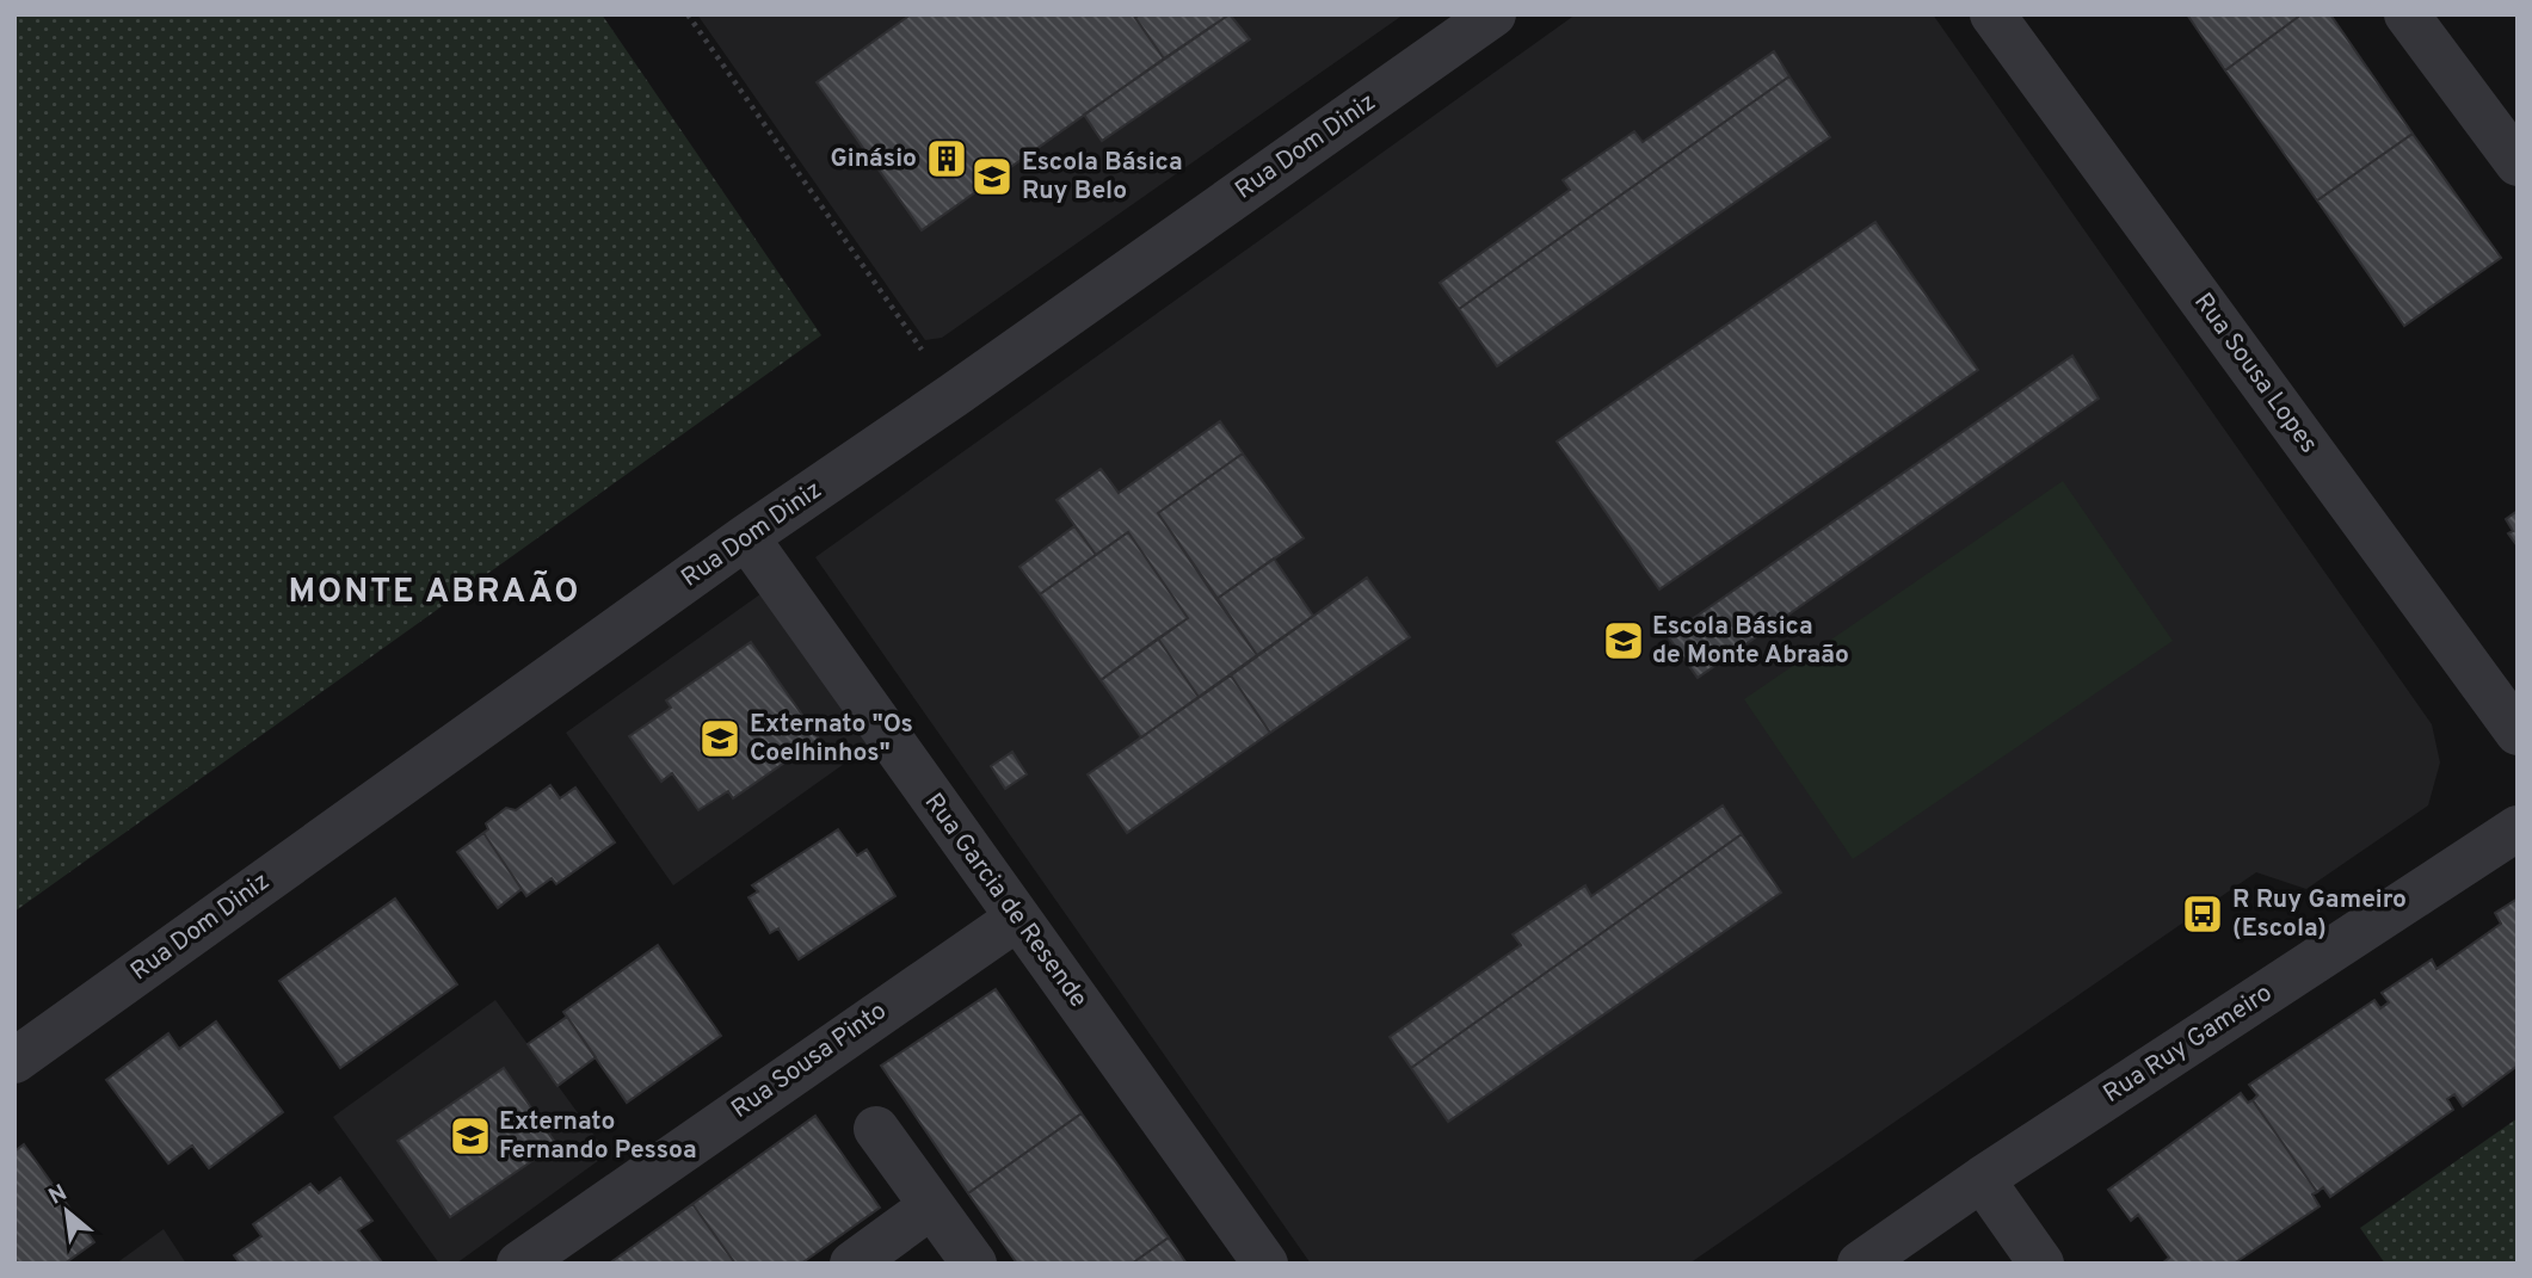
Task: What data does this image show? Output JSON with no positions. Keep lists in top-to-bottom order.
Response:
{
  "streets": {
    "street": [
      "Rua Dom Diniz",
      "Rua Sousa Lopes",
      "Rua Garcia de Resende",
      "Rua Ruy Gameiro",
      "Rua Sousa Pinto"
    ]
  },
  "crossings": [
    ["Rua Dom Diniz", "Rua Garcia de Resende"],
    ["Rua Garcia de Resende", "Rua Sousa Pinto"]
  ],
  "districts": ["MONTE ABRAÃO"],
  "places": {
    "building": ["Ginásio"],
    "school or university": [
      "Escola Básica Ruy Belo",
      "Escola Básica de Monte Abraão",
      "Externato \"Os Coelhinhos\"",
      "Externato Fernando Pessoa"
    ],
    "bus stop": ["R Ruy Gameiro (Escola)"]
  },
  "north": "top left"
}
